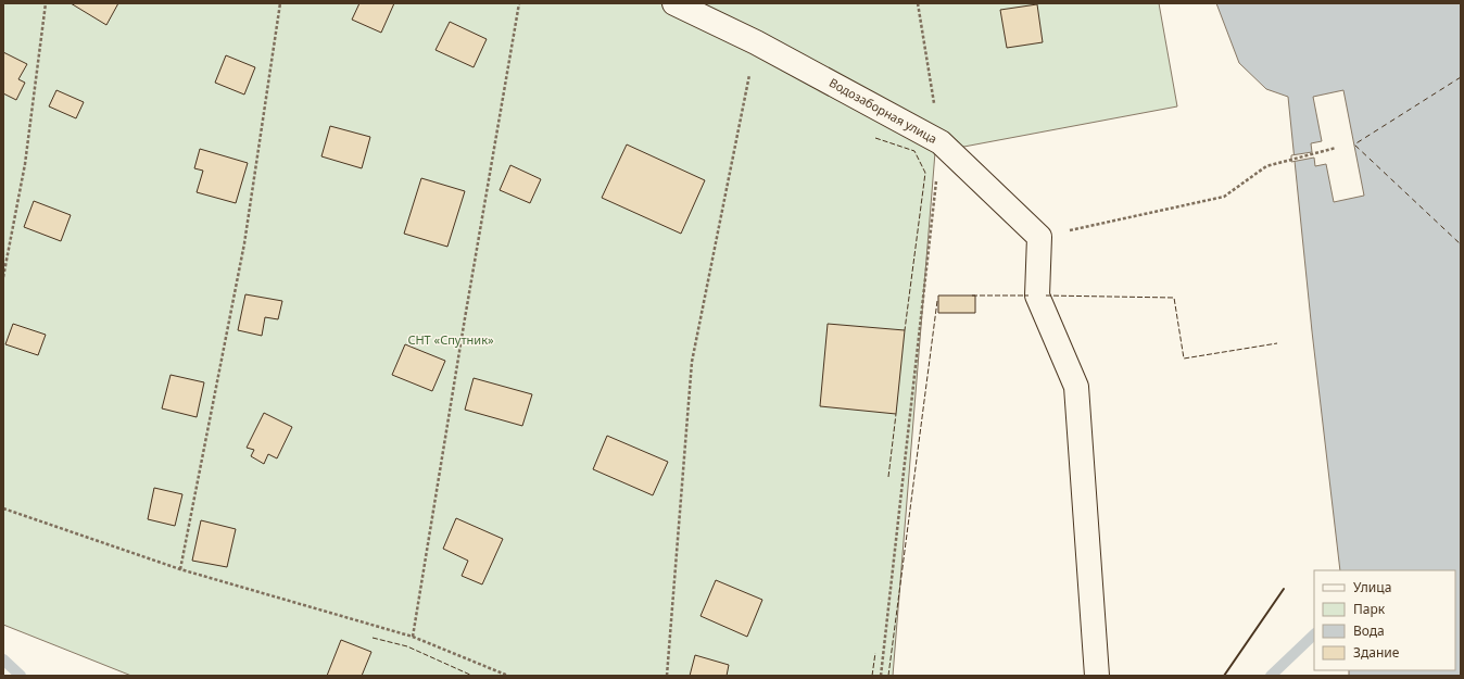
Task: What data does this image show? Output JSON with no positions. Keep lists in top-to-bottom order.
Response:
{
  "streets": {
    "street": ["Водозаборная улица"]
  },
  "parks": ["СНТ «Спутник»"],
  "legend": [
    "Улица",
    "Парк",
    "Вода",
    "Здание"
  ]
}
